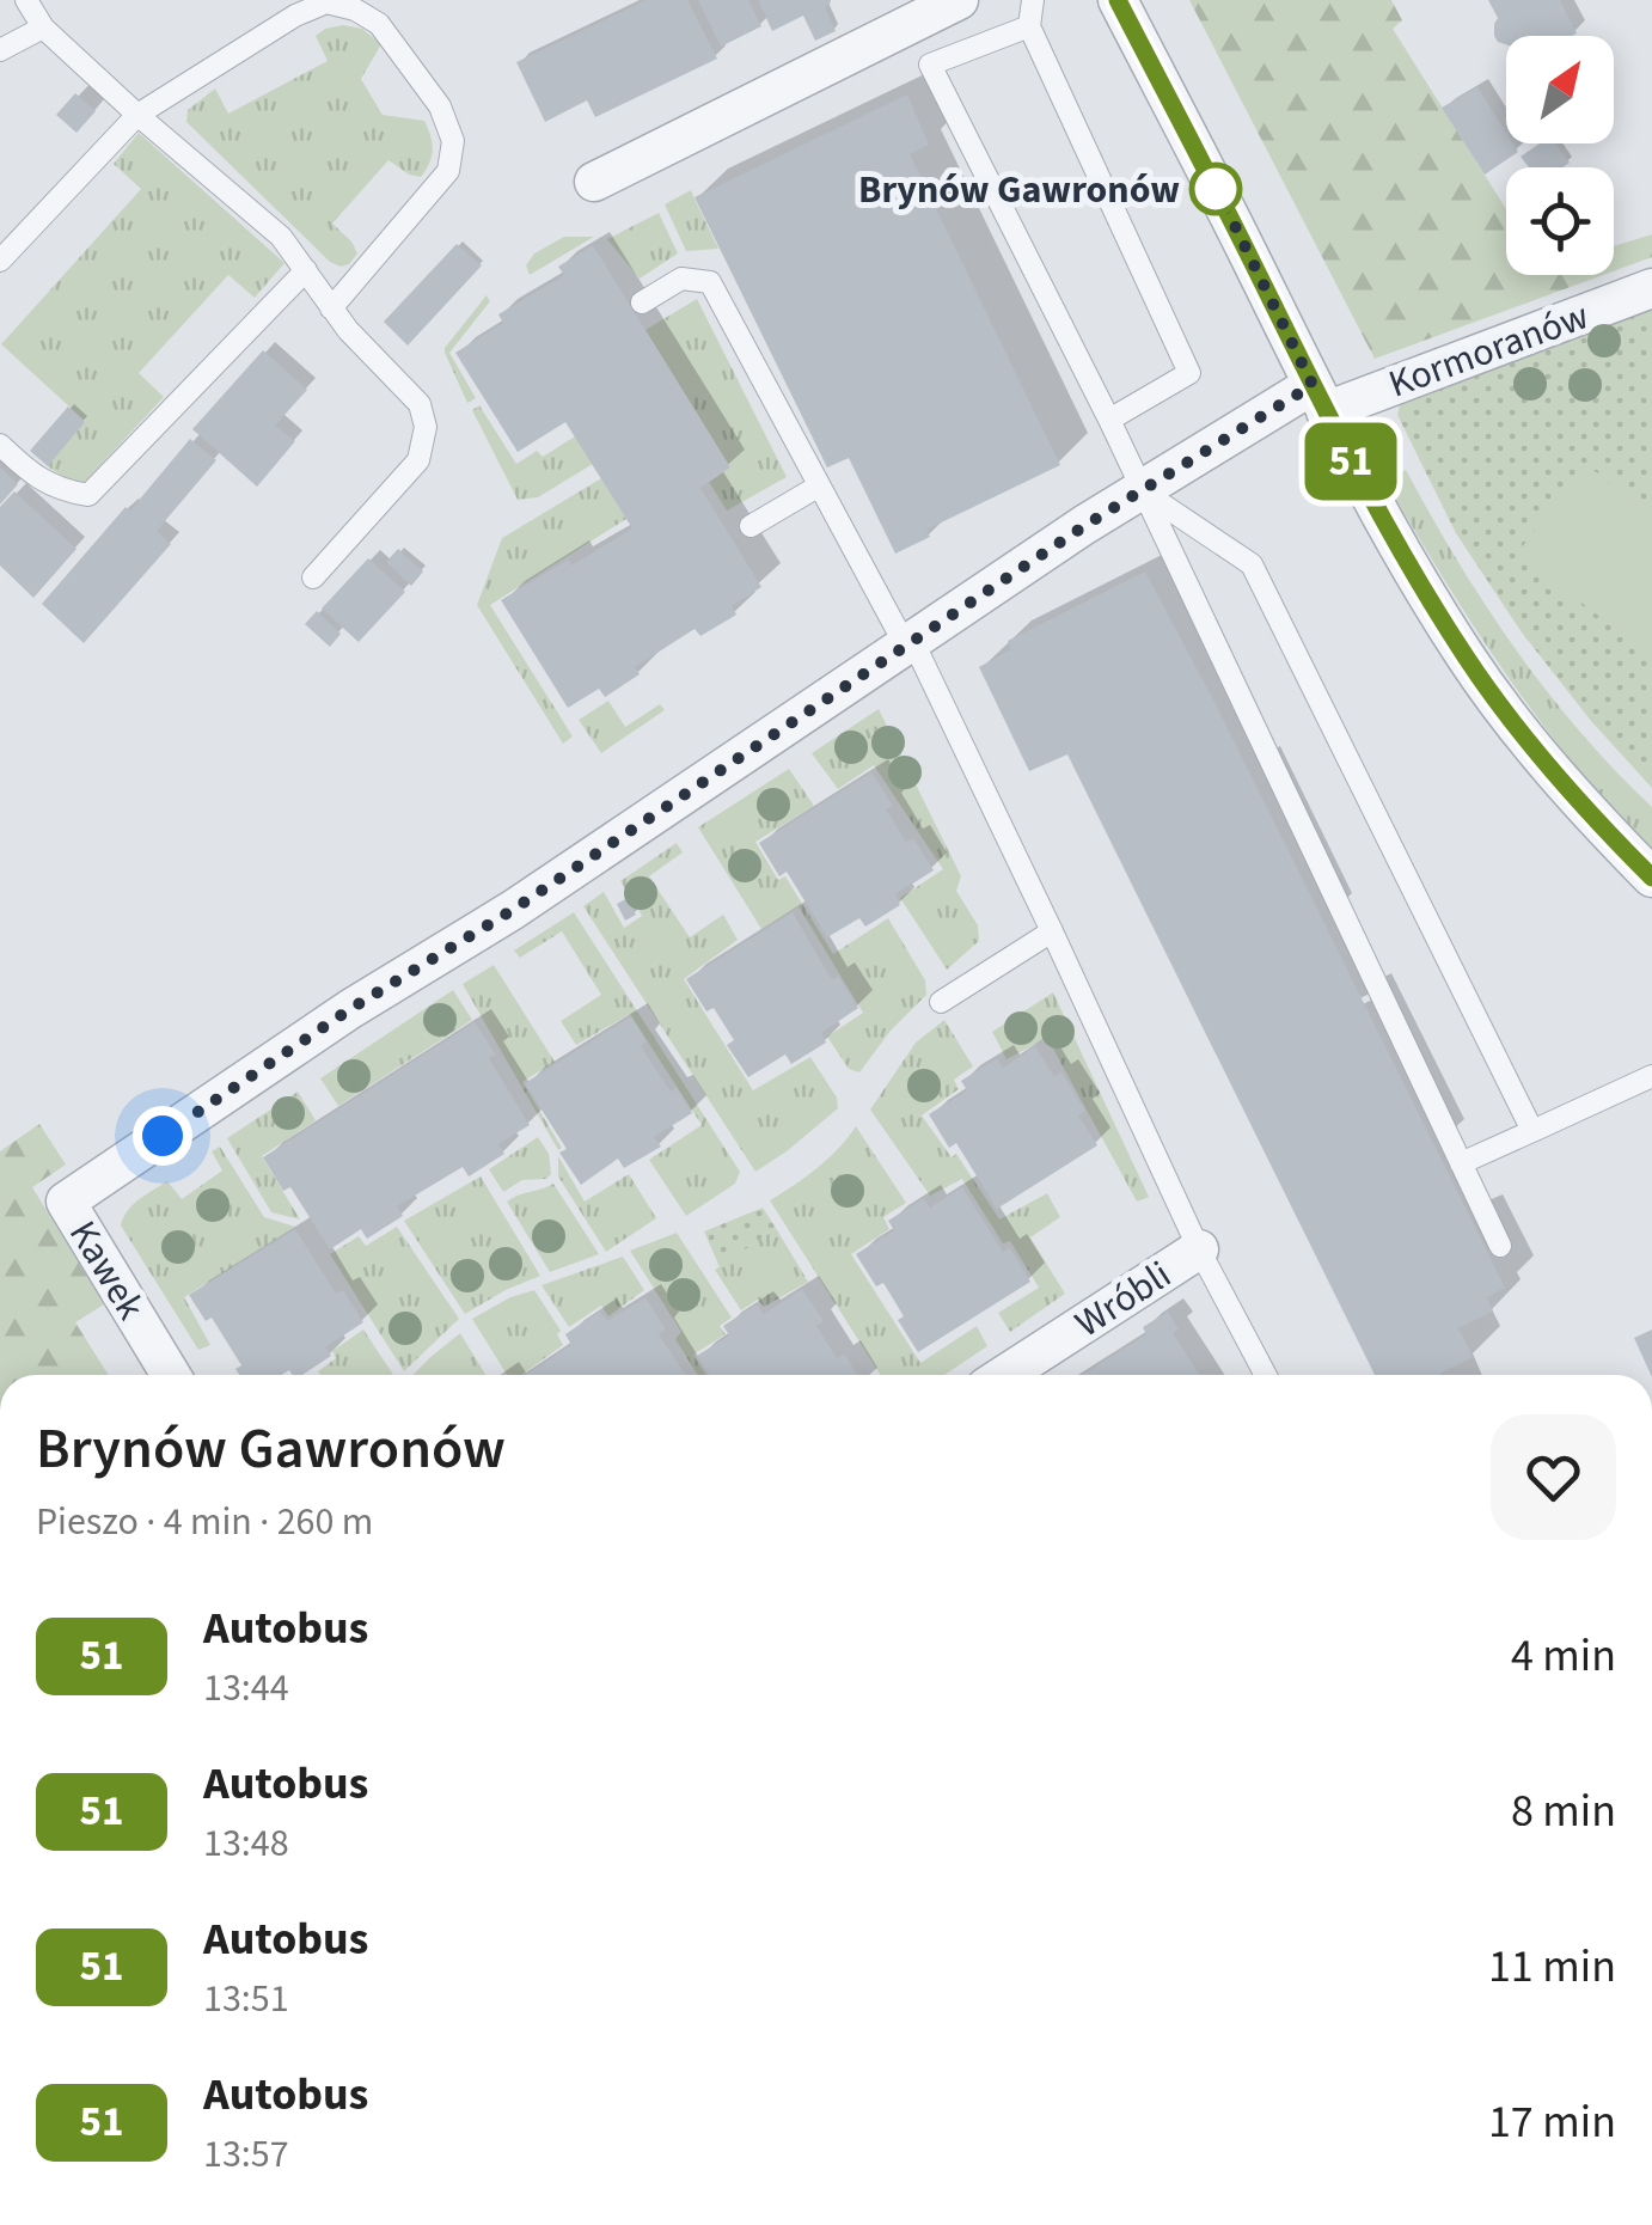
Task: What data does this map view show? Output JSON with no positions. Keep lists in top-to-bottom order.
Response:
{
  "streets": {
    "street": ["Kormoranów", "Kawek", "Wróbli"]
  },
  "crossings": [
    ["Kormoranów", "Kawek"]
  ],
  "places": ["Brynów Gawronów"],
  "lines": ["bus line 51"],
  "north": "top right",
  "page": {
    "on_map": "51",
    "heading": ["Brynów Gawronów", "Pieszo · 4 min · 260 m"],
    "list": [
      {
        "mark": "51",
        "name": "Autobus",
        "note": "13:44",
        "value": "4 min"
      },
      {
        "mark": "51",
        "name": "Autobus",
        "note": "13:48",
        "value": "8 min"
      },
      {
        "mark": "51",
        "name": "Autobus",
        "note": "13:51",
        "value": "11 min"
      },
      {
        "mark": "51",
        "name": "Autobus",
        "note": "13:57",
        "value": "17 min"
      }
    ]
  }
}
